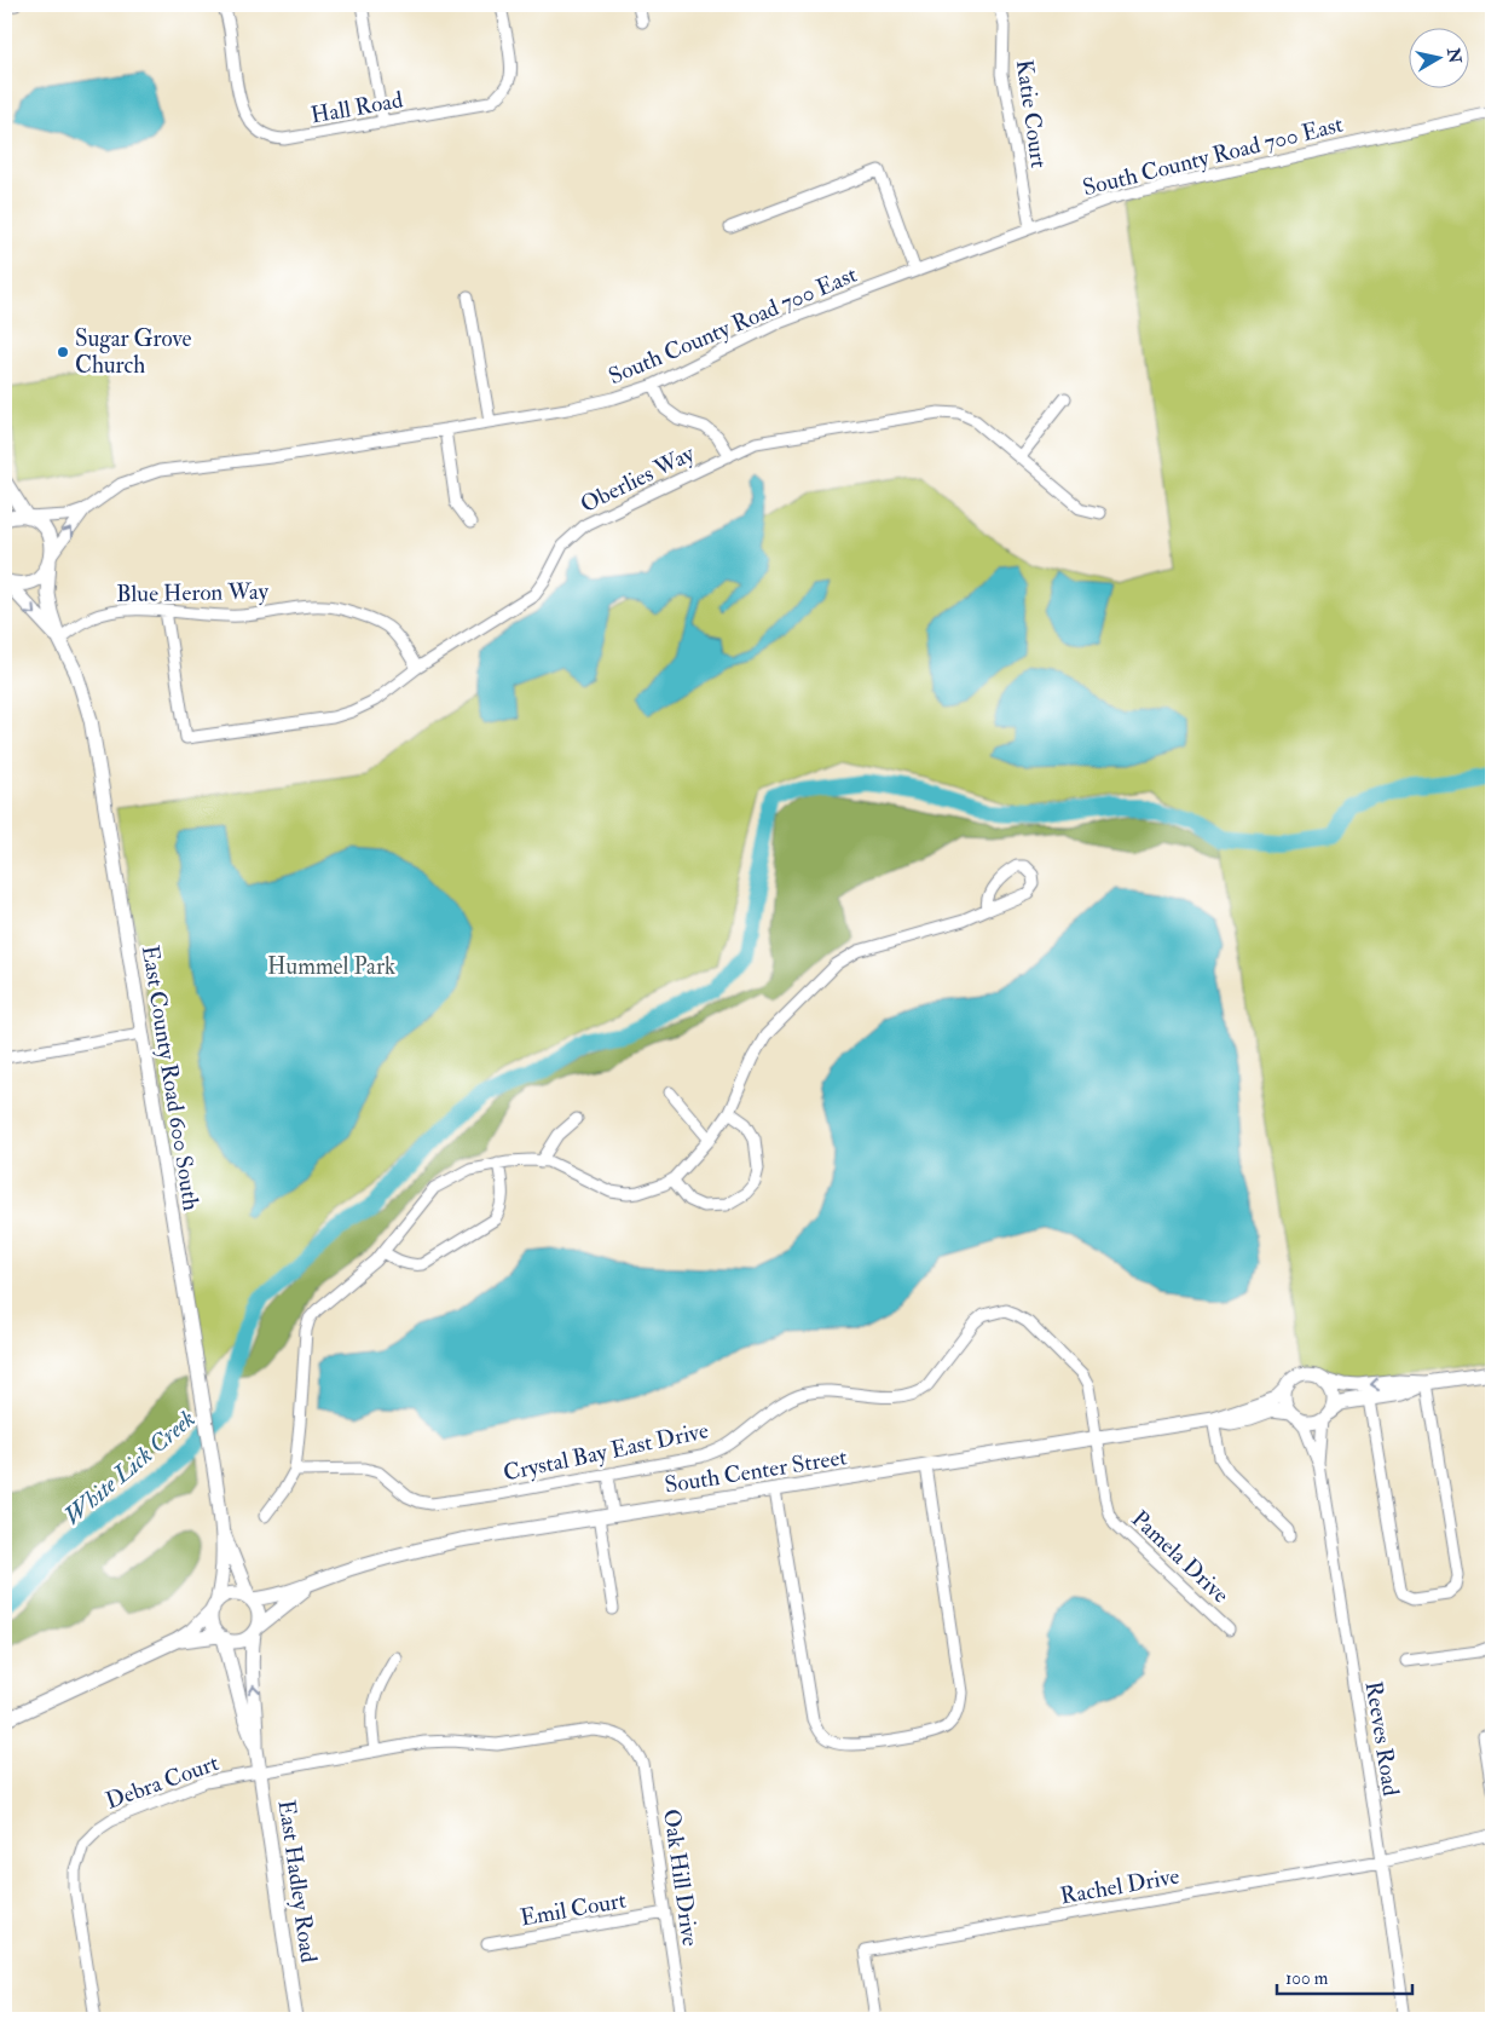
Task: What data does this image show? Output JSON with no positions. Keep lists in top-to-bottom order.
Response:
{
  "streets": {
    "main road": ["East County Road 600 South", "South Center Street", "East Hadley Road"],
    "street": [
      "Hall Road",
      "Katie Court",
      "South County Road 700 East",
      "Oberlies Way",
      "Blue Heron Way",
      "Crystal Bay East Drive",
      "Pamela Drive",
      "Reeves Road",
      "Debra Court",
      "Oak Hill Drive",
      "Rachel Drive",
      "Emil Court"
    ]
  },
  "crossings": [
    ["Katie Court", "South County Road 700 East"],
    ["South County Road 700 East", "East County Road 600 South"],
    ["Oberlies Way", "Blue Heron Way"],
    ["Blue Heron Way", "East County Road 600 South"],
    ["East County Road 600 South", "South Center Street"],
    ["East County Road 600 South", "East Hadley Road"],
    ["Crystal Bay East Drive", "South Center Street"],
    ["Crystal Bay East Drive", "Pamela Drive"],
    ["South Center Street", "Pamela Drive"],
    ["South Center Street", "Reeves Road"],
    ["South Center Street", "East Hadley Road"],
    ["Reeves Road", "Rachel Drive"],
    ["Debra Court", "Oak Hill Drive"],
    ["Debra Court", "East Hadley Road"],
    ["Oak Hill Drive", "Emil Court"]
  ],
  "water": ["White Lick Creek"],
  "parks": ["Hummel Park"],
  "places": ["Sugar Grove Church"],
  "scale_bar": "100 m",
  "north": "right"
}
